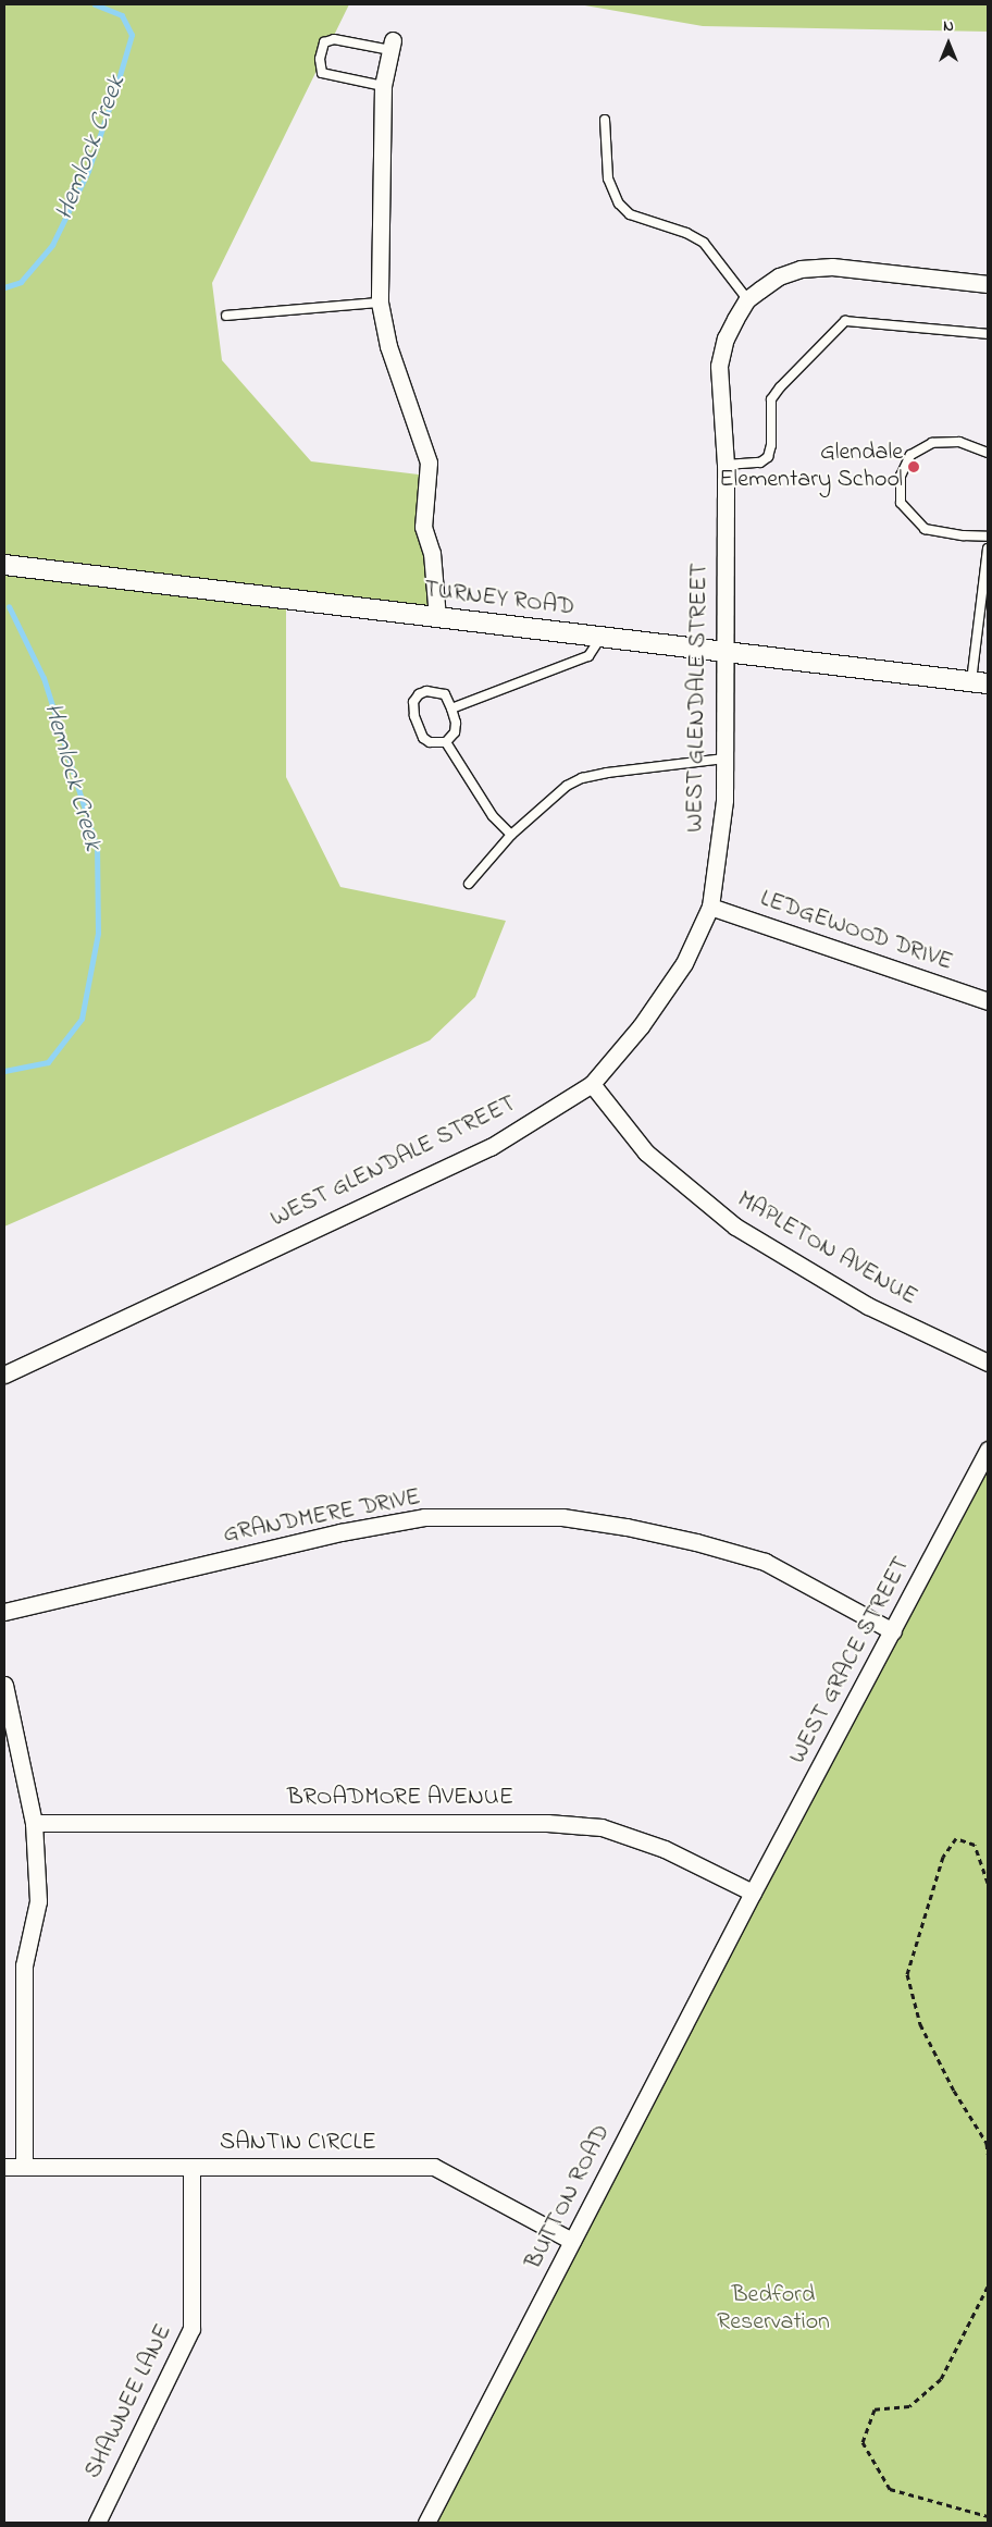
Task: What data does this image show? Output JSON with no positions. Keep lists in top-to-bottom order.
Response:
{
  "streets": {
    "street": [
      "TURNEY ROAD",
      "WEST GLENDALE STREET",
      "LEDGEWOOD DRIVE",
      "MAPLETON AVENUE",
      "GRANDMERE DRIVE",
      "WEST GRACE STREET",
      "BROADMORE AVENUE",
      "SANTIN CIRCLE",
      "BUTTON ROAD",
      "SHAWNEE LANE"
    ]
  },
  "crossings": [
    ["TURNEY ROAD", "WEST GLENDALE STREET"],
    ["WEST GLENDALE STREET", "LEDGEWOOD DRIVE"],
    ["WEST GLENDALE STREET", "MAPLETON AVENUE"],
    ["GRANDMERE DRIVE", "WEST GRACE STREET"],
    ["WEST GRACE STREET", "BROADMORE AVENUE"],
    ["WEST GRACE STREET", "BUTTON ROAD"],
    ["BROADMORE AVENUE", "BUTTON ROAD"],
    ["SANTIN CIRCLE", "BUTTON ROAD"],
    ["SANTIN CIRCLE", "SHAWNEE LANE"]
  ],
  "water": ["Hemlock Creek"],
  "parks": ["Bedford Reservation"],
  "places": ["Glendale Elementary School"],
  "north": "top"
}
